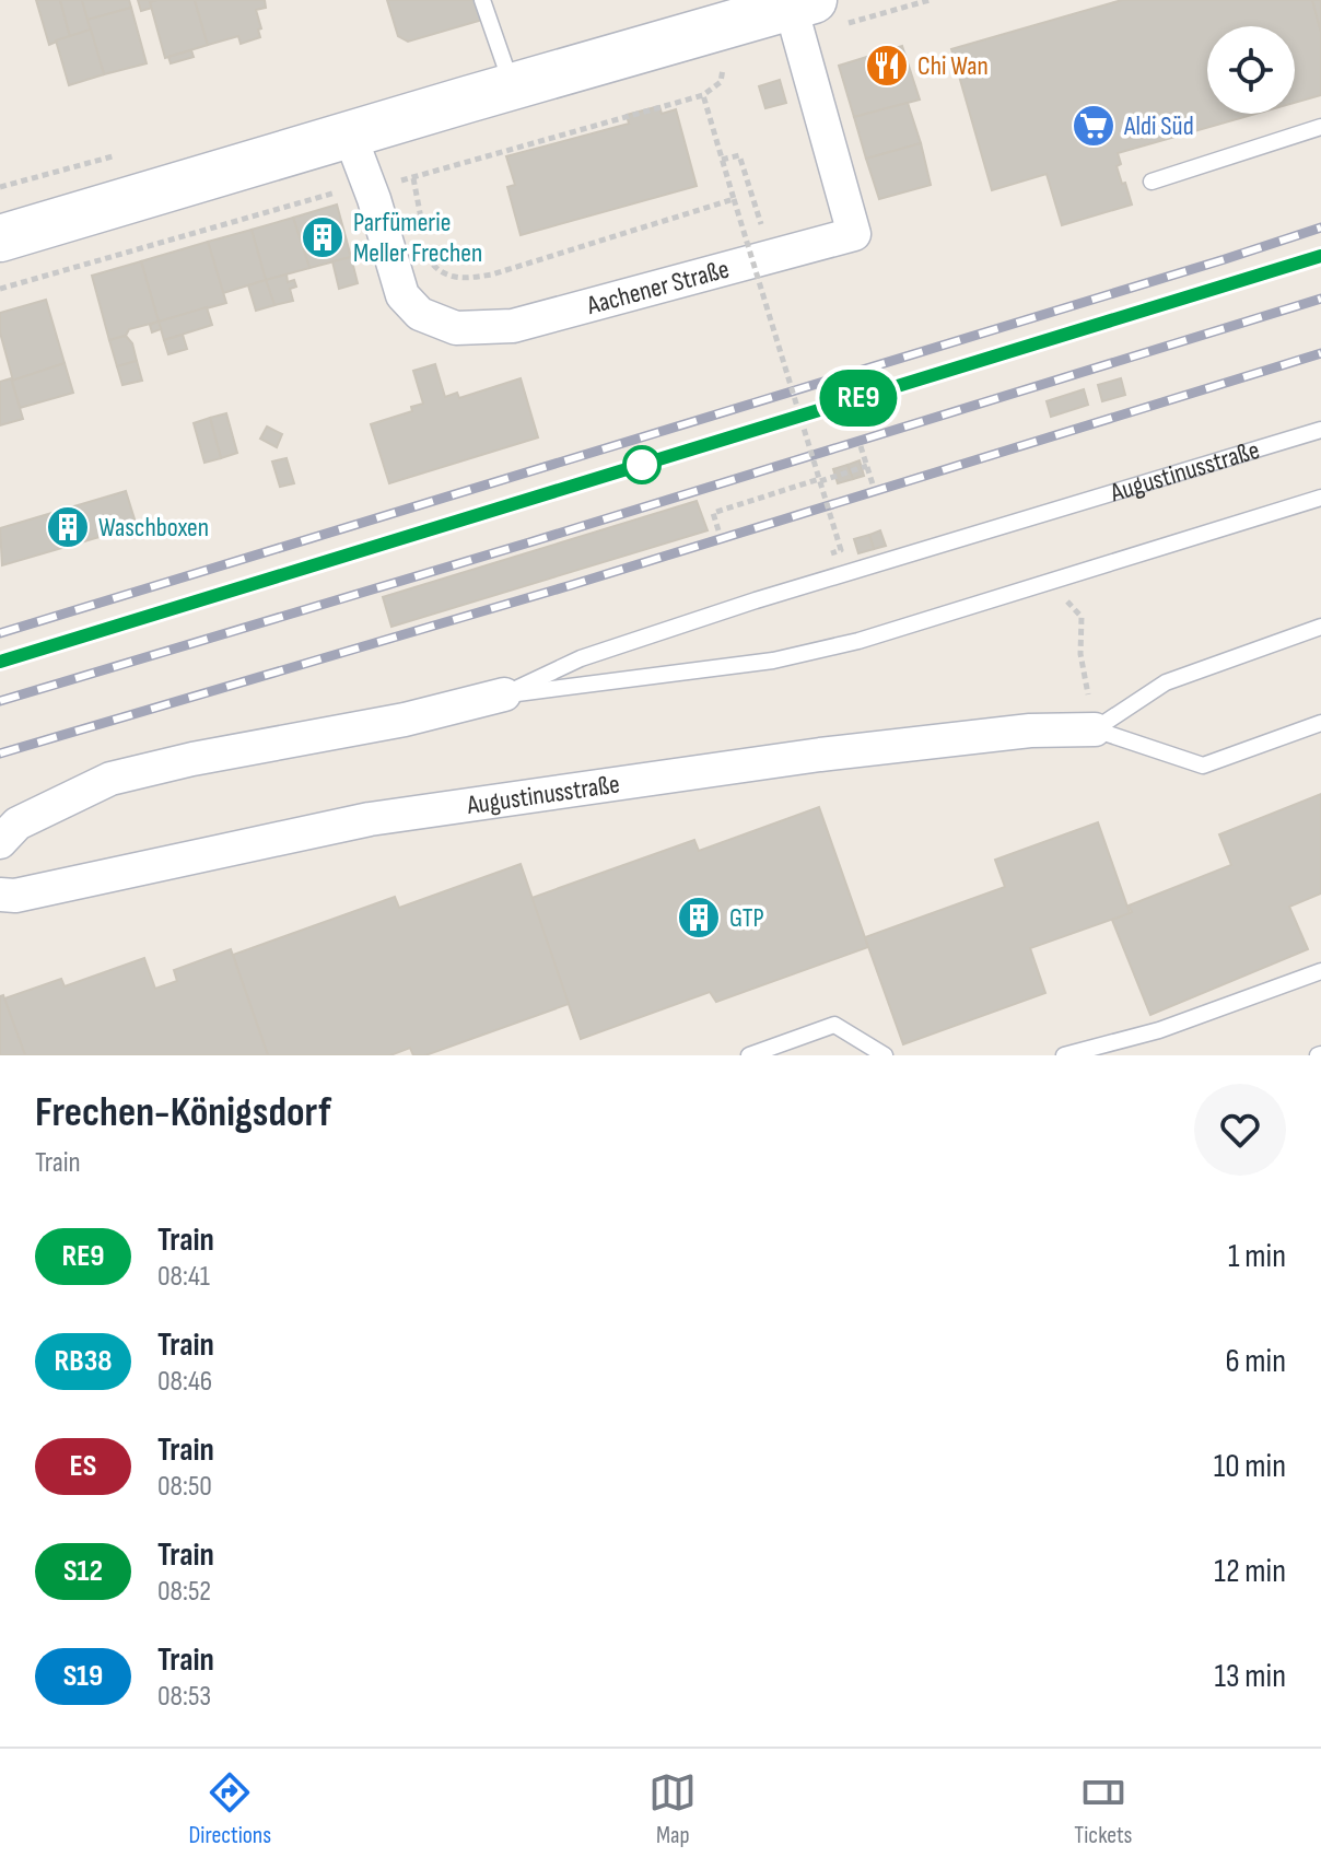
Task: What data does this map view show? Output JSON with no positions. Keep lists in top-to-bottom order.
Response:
{
  "streets": {
    "street": ["Aachener Straße", "Augustinusstraße"]
  },
  "places": {
    "restaurant": ["Chi Wan"],
    "supermarket": ["Aldi Süd"],
    "building": ["Parfümerie Meller Frechen", "Waschboxen", "GTP"]
  },
  "page": {
    "on_map": "RE9",
    "heading": ["Frechen-Königsdorf", "Train"],
    "list": [
      {
        "mark": "RE9",
        "name": "Train",
        "note": "08:41",
        "value": "1 min"
      },
      {
        "mark": "RB38",
        "name": "Train",
        "note": "08:46",
        "value": "6 min"
      },
      {
        "mark": "ES",
        "name": "Train",
        "note": "08:50",
        "value": "10 min"
      },
      {
        "mark": "S12",
        "name": "Train",
        "note": "08:52",
        "value": "12 min"
      },
      {
        "mark": "S19",
        "name": "Train",
        "note": "08:53",
        "value": "13 min"
      }
    ],
    "tabs": ["Directions", "Map", "Tickets"]
  }
}
